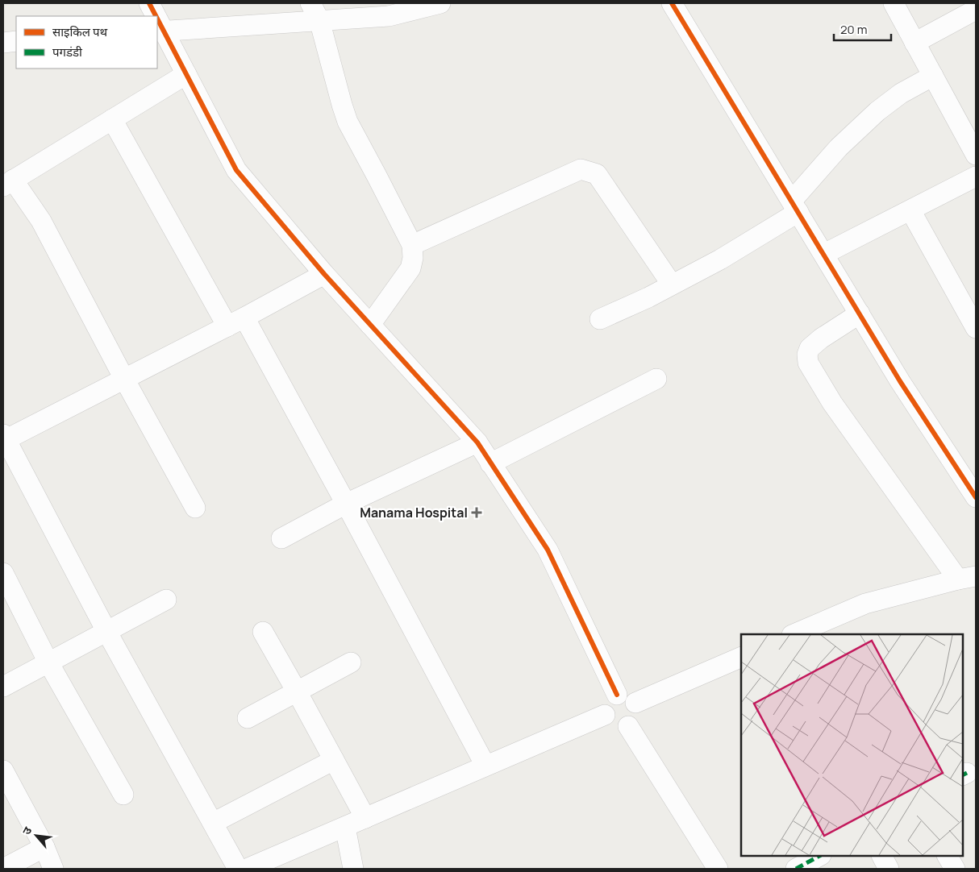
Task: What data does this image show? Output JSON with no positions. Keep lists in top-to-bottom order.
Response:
{
  "places": {
    "health": ["Manama Hospital"]
  },
  "legend": ["साइकिल पथ", "पगडंडी"],
  "scale_bar": "20 m",
  "north": "top left"
}
